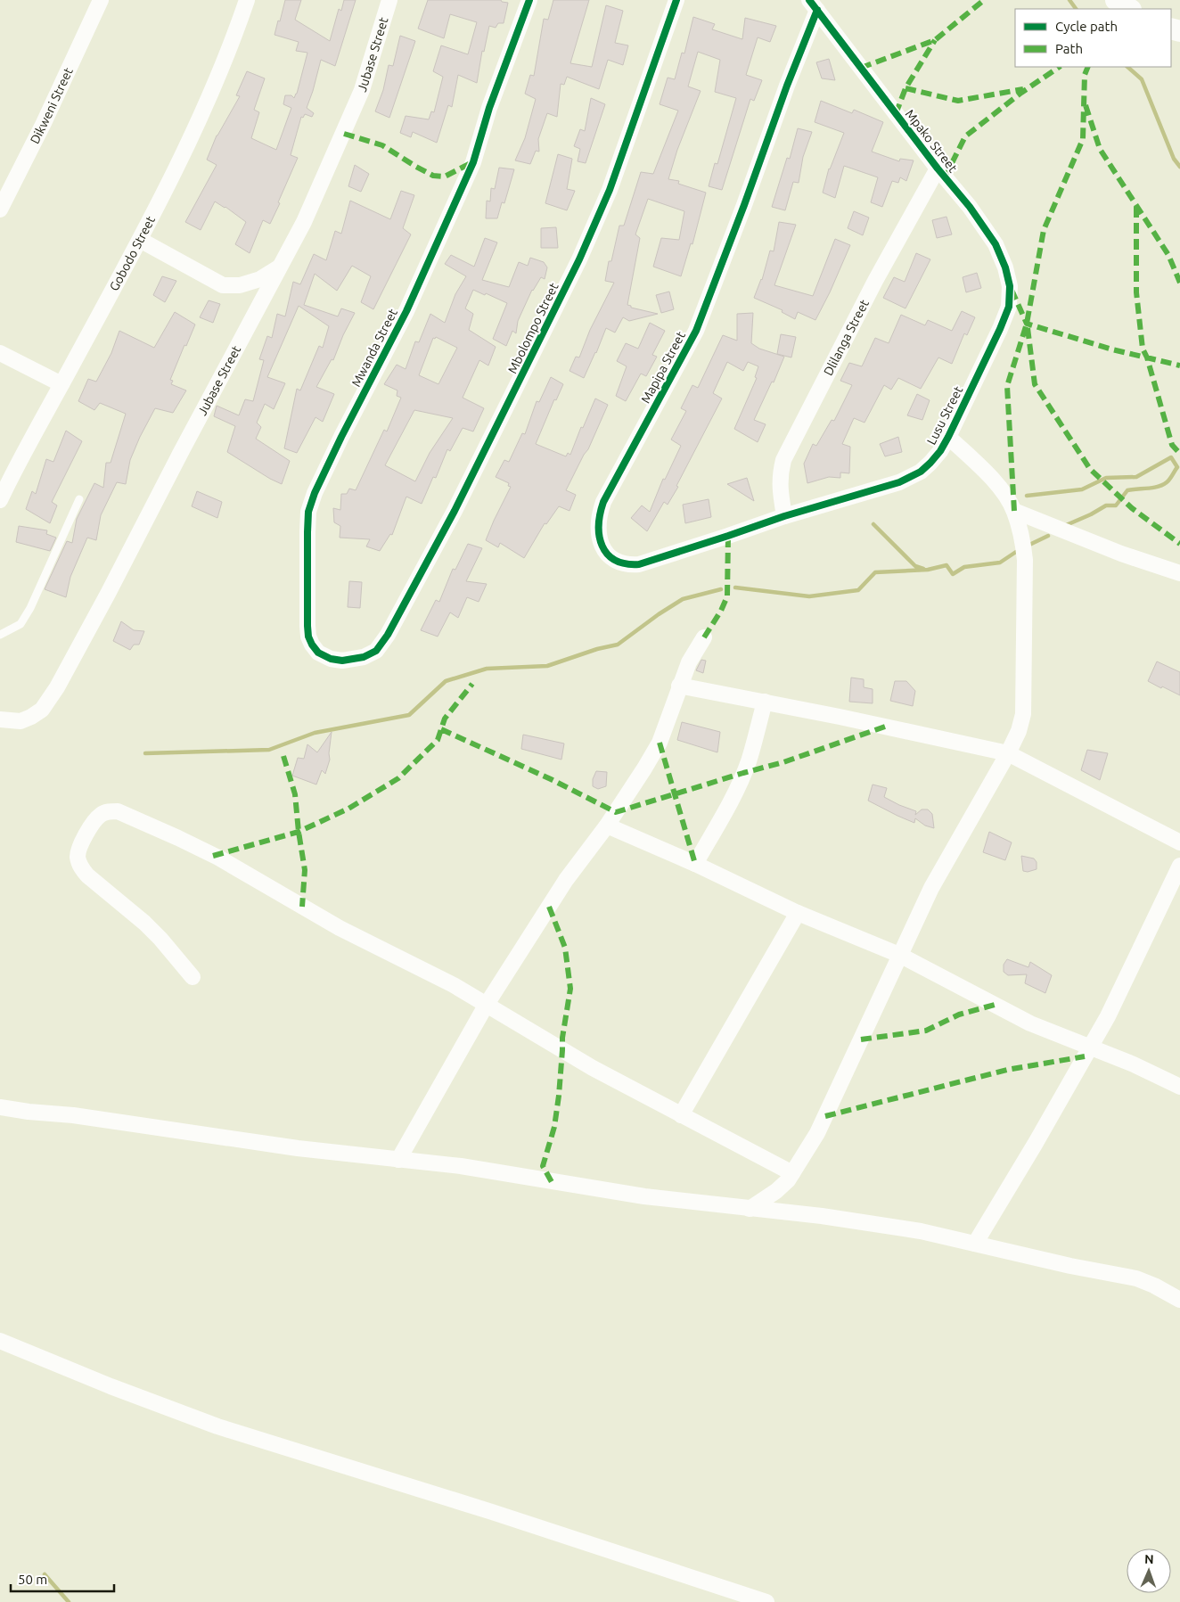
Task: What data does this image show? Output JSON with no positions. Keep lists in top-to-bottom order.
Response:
{
  "streets": {
    "street": [
      "Jubase Street",
      "Dikweni Street",
      "Mpako Street",
      "Gobodo Street",
      "Mbolompo Street",
      "Dlilanga Street",
      "Mwanda Street",
      "Mapipa Street",
      "Lusu Street"
    ]
  },
  "crossings": [
    ["Mpako Street", "Dlilanga Street"],
    ["Mpako Street", "Mapipa Street"],
    ["Mpako Street", "Lusu Street"],
    ["Mbolompo Street", "Mwanda Street"],
    ["Dlilanga Street", "Mapipa Street"],
    ["Dlilanga Street", "Lusu Street"],
    ["Mapipa Street", "Lusu Street"]
  ],
  "legend": ["Cycle path", "Path"],
  "scale_bar": "50 m",
  "north": "top"
}
